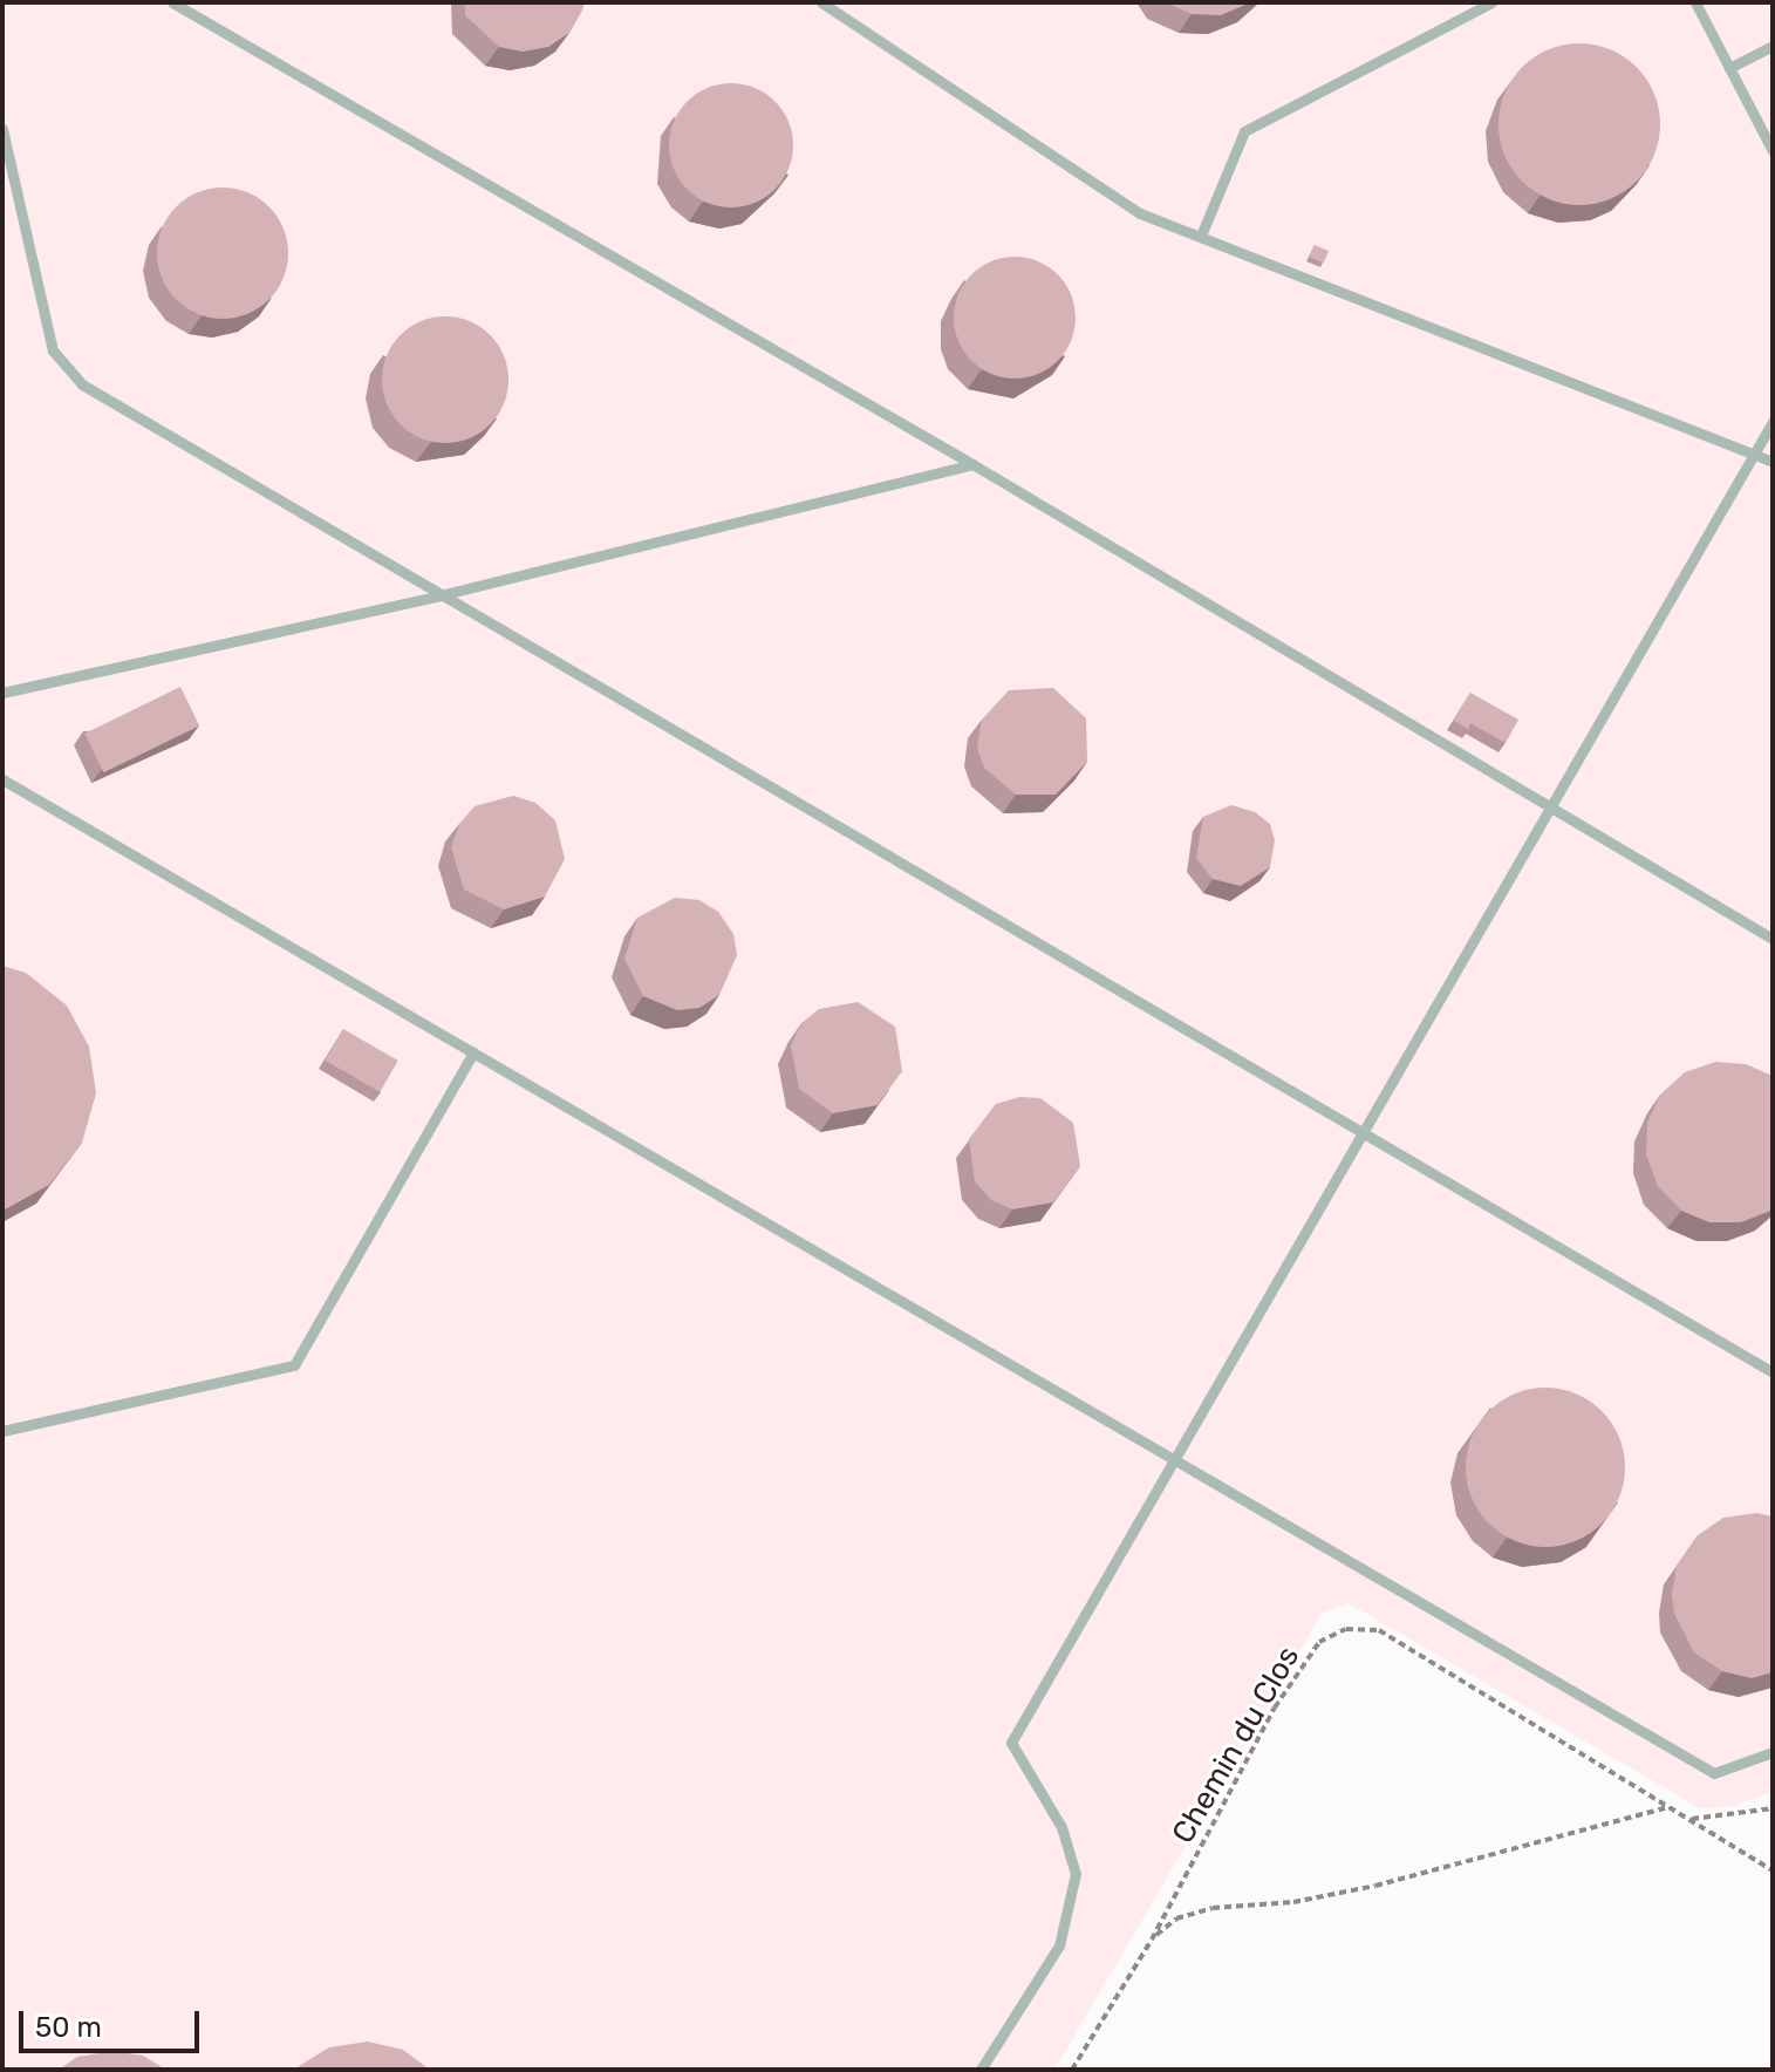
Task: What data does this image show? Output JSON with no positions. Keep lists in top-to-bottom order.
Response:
{
  "streets": {
    "path": ["Chemin du Clos"]
  },
  "scale_bar": "50 m"
}
